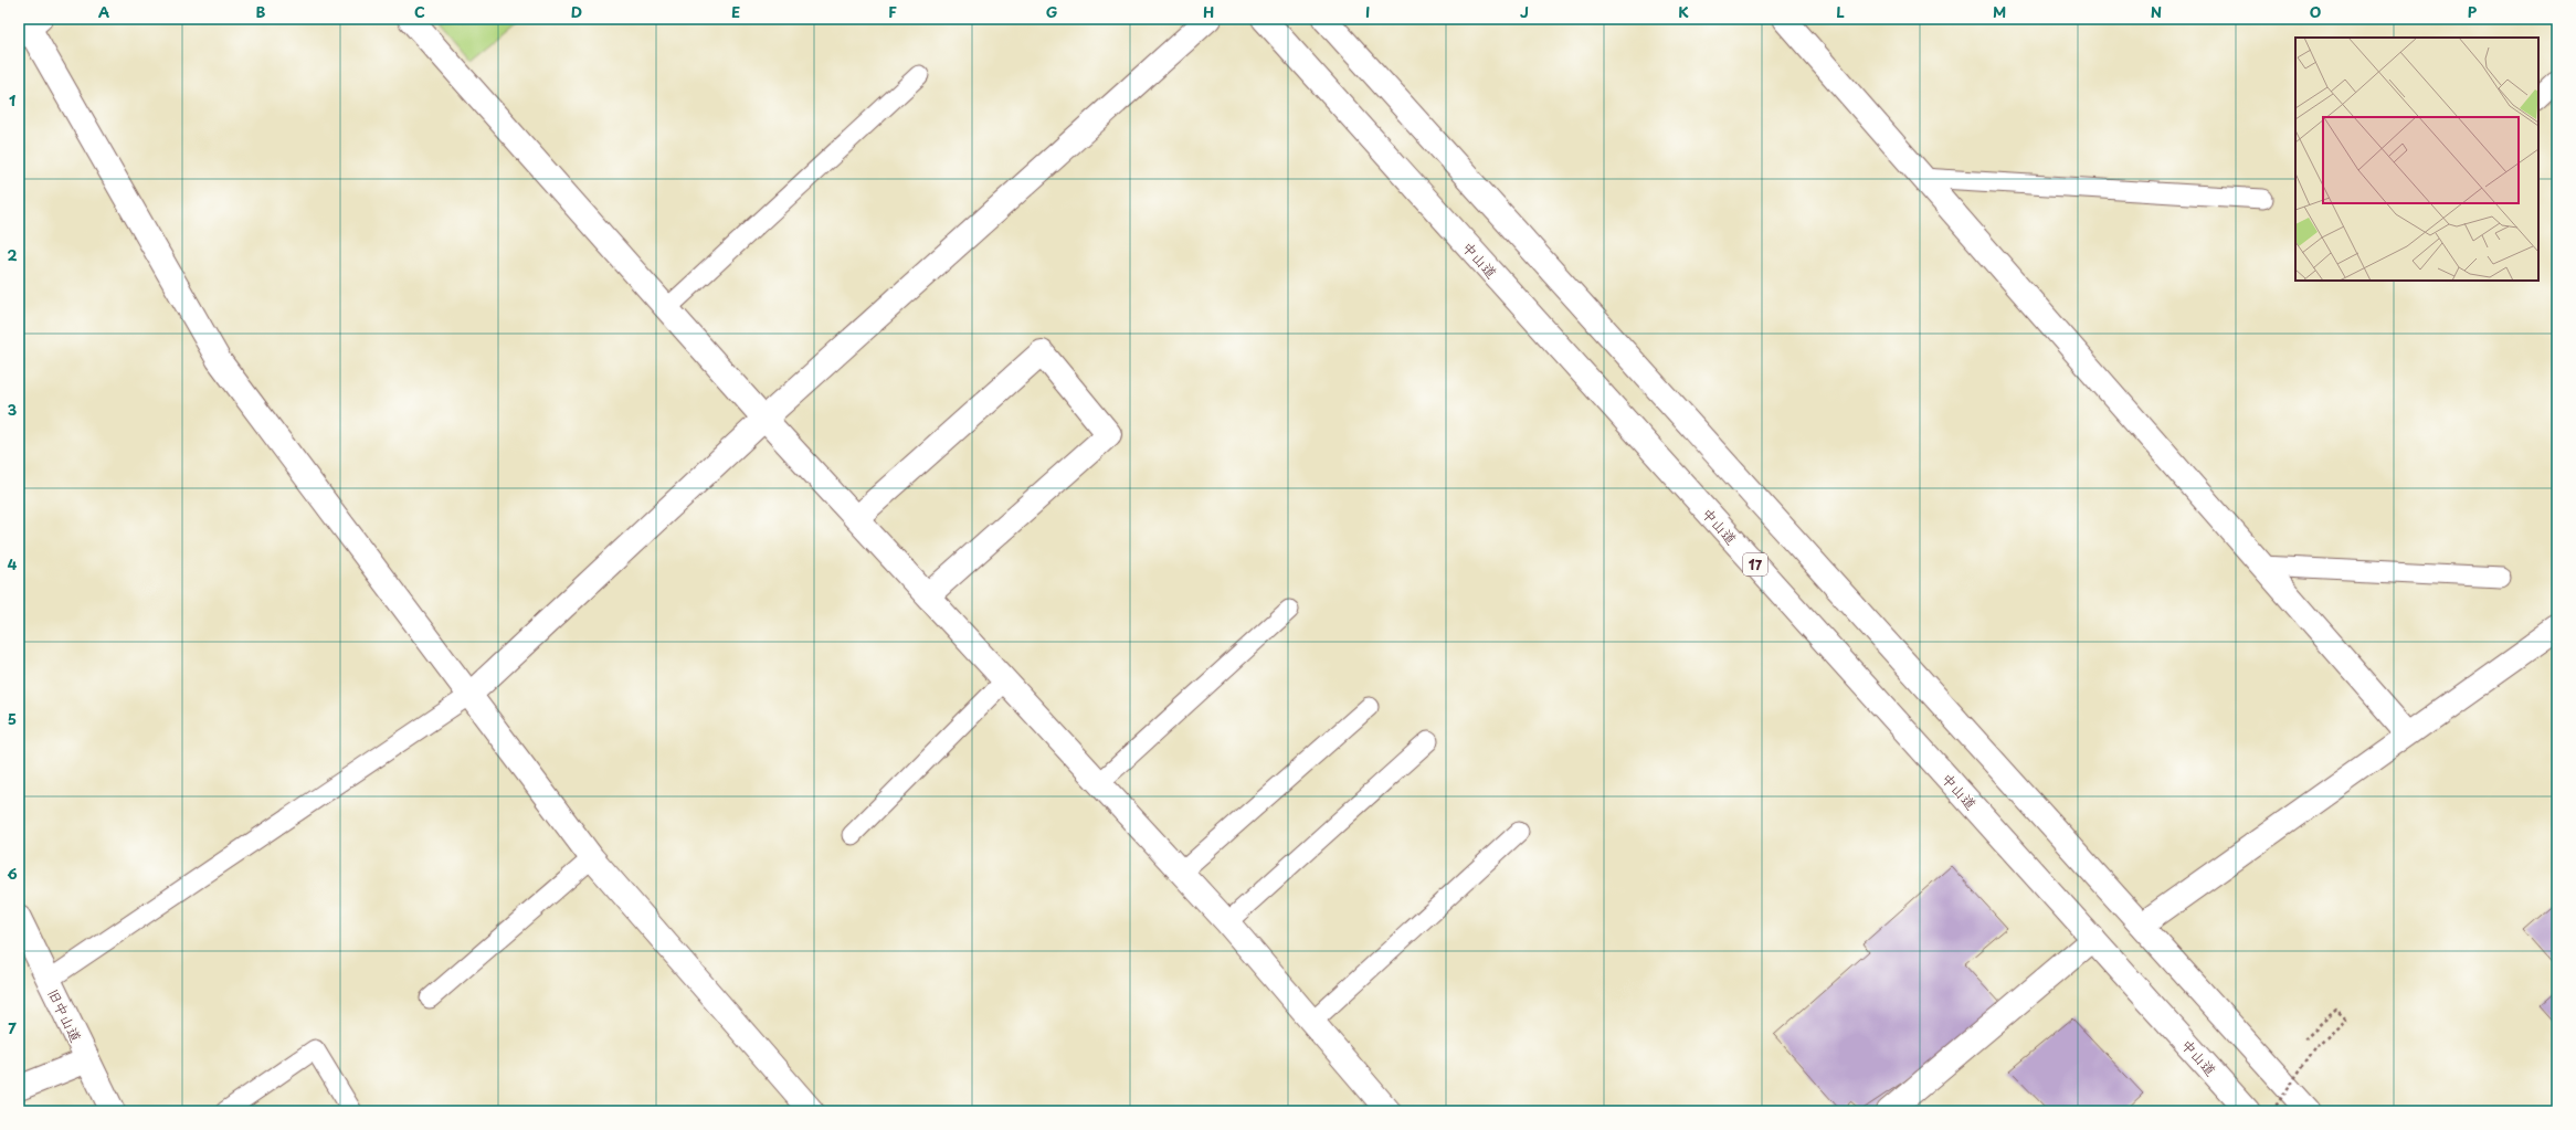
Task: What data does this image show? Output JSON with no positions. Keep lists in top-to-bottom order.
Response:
{
  "streets": {
    "main road": ["中山道", "17", "旧中山道"]
  },
  "grid": {
    "columns": [
      "A",
      "B",
      "C",
      "D",
      "E",
      "F",
      "G",
      "H",
      "I",
      "J",
      "K",
      "L",
      "M",
      "N",
      "O",
      "P"
    ],
    "rows": [
      "1",
      "2",
      "3",
      "4",
      "5",
      "6",
      "7"
    ]
  }
}
